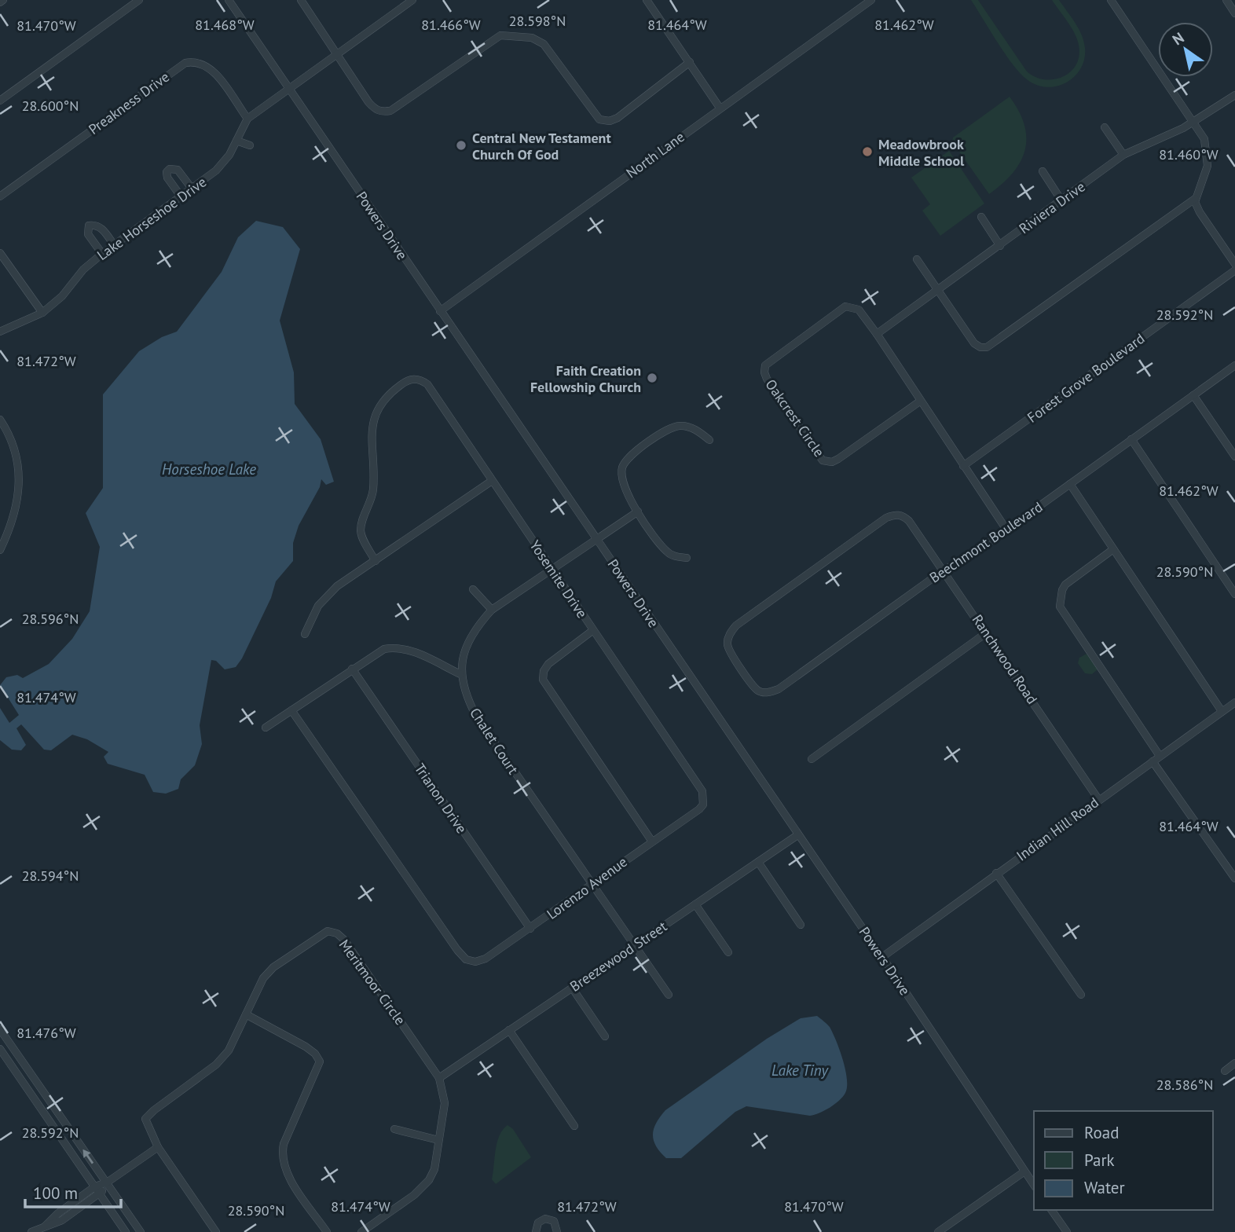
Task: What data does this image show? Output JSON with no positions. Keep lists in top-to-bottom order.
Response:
{
  "streets": {
    "street": [
      "Preakness Drive",
      "North Lane",
      "Riviera Drive",
      "Lake Horseshoe Drive",
      "Powers Drive",
      "Forest Grove Boulevard",
      "Oakcrest Circle",
      "Beechmont Boulevard",
      "Yosemite Drive",
      "Ranchwood Road",
      "Chalet Court",
      "Trianon Drive",
      "Indian Hill Road",
      "Lorenzo Avenue",
      "Breezewood Street",
      "Meritmoor Circle"
    ]
  },
  "crossings": [
    ["Preakness Drive", "Lake Horseshoe Drive"],
    ["North Lane", "Powers Drive"],
    ["Riviera Drive", "Oakcrest Circle"],
    ["Lake Horseshoe Drive", "Powers Drive"],
    ["Powers Drive", "Chalet Court"],
    ["Powers Drive", "Indian Hill Road"],
    ["Powers Drive", "Breezewood Street"],
    ["Beechmont Boulevard", "Ranchwood Road"],
    ["Yosemite Drive", "Chalet Court"],
    ["Yosemite Drive", "Lorenzo Avenue"],
    ["Ranchwood Road", "Indian Hill Road"],
    ["Chalet Court", "Lorenzo Avenue"],
    ["Chalet Court", "Breezewood Street"],
    ["Trianon Drive", "Lorenzo Avenue"],
    ["Breezewood Street", "Meritmoor Circle"]
  ],
  "water": ["Horseshoe Lake", "Lake Tiny"],
  "places": ["Central New Testament Church Of God", "Meadowbrook Middle School", "Faith Creation Fellowship Church"],
  "legend": ["Road", "Park", "Water"],
  "scale_bar": "100 m",
  "north": "top left",
  "coordinates": [
    "28.598°N",
    "81.468°W",
    "81.466°W",
    "81.464°W",
    "81.462°W",
    "81.470°W",
    "28.600°N",
    "81.460°W",
    "28.592°N",
    "81.472°W",
    "28.590°N",
    "28.596°N",
    "81.474°W",
    "28.594°N",
    "81.476°W",
    "28.586°N"
  ]
}
